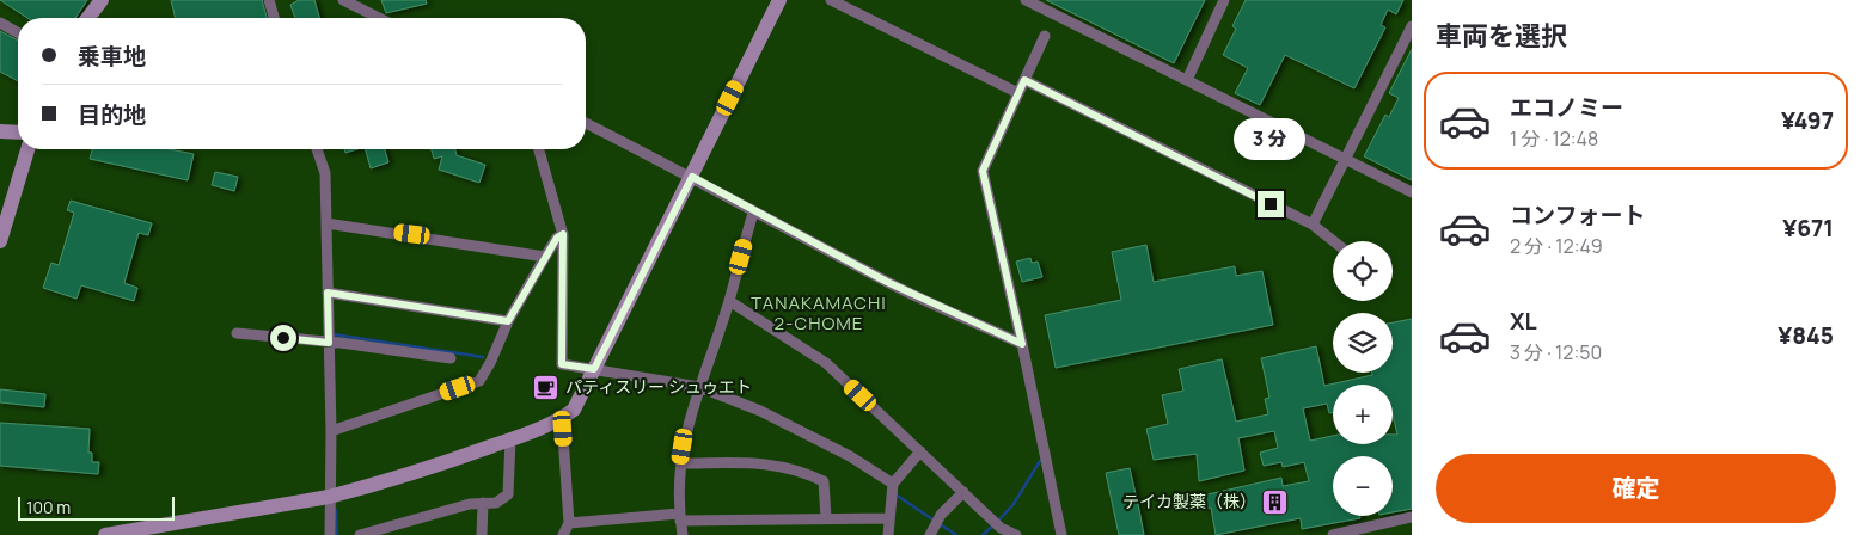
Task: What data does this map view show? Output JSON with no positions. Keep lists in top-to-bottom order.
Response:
{
  "districts": ["TANAKAMACHI 2-CHOME"],
  "places": {
    "cafe": ["パティスリー シュゥエト"],
    "building": ["テイカ製薬（株）"]
  },
  "scale_bar": "100 m",
  "page": {
    "heading": "車両を選択",
    "banner": ["乗車地", "目的地"],
    "list": [
      {
        "name": "エコノミー",
        "note": "1 分 · 12:48",
        "value": "¥497"
      },
      {
        "name": "コンフォート",
        "note": "2 分 · 12:49",
        "value": "¥671"
      },
      {
        "name": "XL",
        "note": "3 分 · 12:50",
        "value": "¥845"
      }
    ],
    "bubble": "3 分",
    "map_buttons": ["+", "−"],
    "buttons": "確定",
    "scale": "100 m"
  }
}
